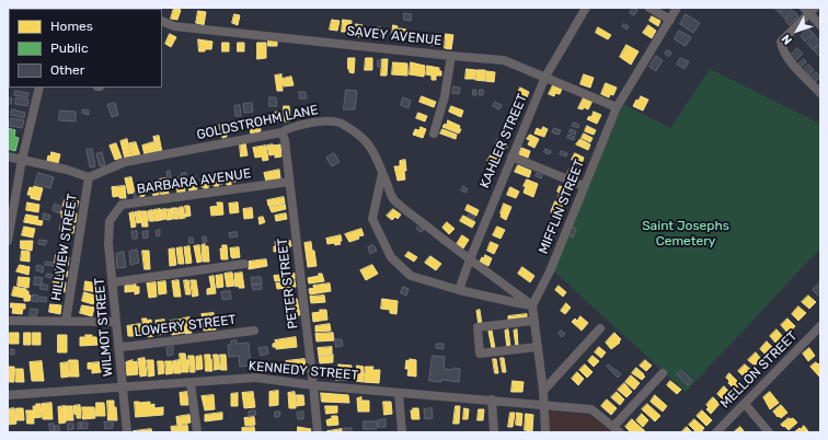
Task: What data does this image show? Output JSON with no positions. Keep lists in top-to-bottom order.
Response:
{
  "streets": {
    "street": [
      "SAVEY AVENUE",
      "GOLDSTROHM LANE",
      "KAHLER STREET",
      "BARBARA AVENUE",
      "MIFFLIN STREET",
      "HILLVIEW STREET",
      "PETER STREET",
      "LOWERY STREET",
      "WILMOT STREET",
      "MELLON STREET",
      "KENNEDY STREET"
    ]
  },
  "crossings": [
    ["SAVEY AVENUE", "KAHLER STREET"],
    ["SAVEY AVENUE", "MIFFLIN STREET"],
    ["GOLDSTROHM LANE", "KAHLER STREET"],
    ["GOLDSTROHM LANE", "MIFFLIN STREET"],
    ["GOLDSTROHM LANE", "HILLVIEW STREET"],
    ["GOLDSTROHM LANE", "PETER STREET"],
    ["BARBARA AVENUE", "PETER STREET"],
    ["BARBARA AVENUE", "WILMOT STREET"],
    ["HILLVIEW STREET", "LOWERY STREET"],
    ["PETER STREET", "KENNEDY STREET"],
    ["LOWERY STREET", "WILMOT STREET"],
    ["WILMOT STREET", "KENNEDY STREET"]
  ],
  "parks": ["Saint Josephs Cemetery"],
  "legend": ["Homes", "Public", "Other"],
  "north": "bottom left"
}
